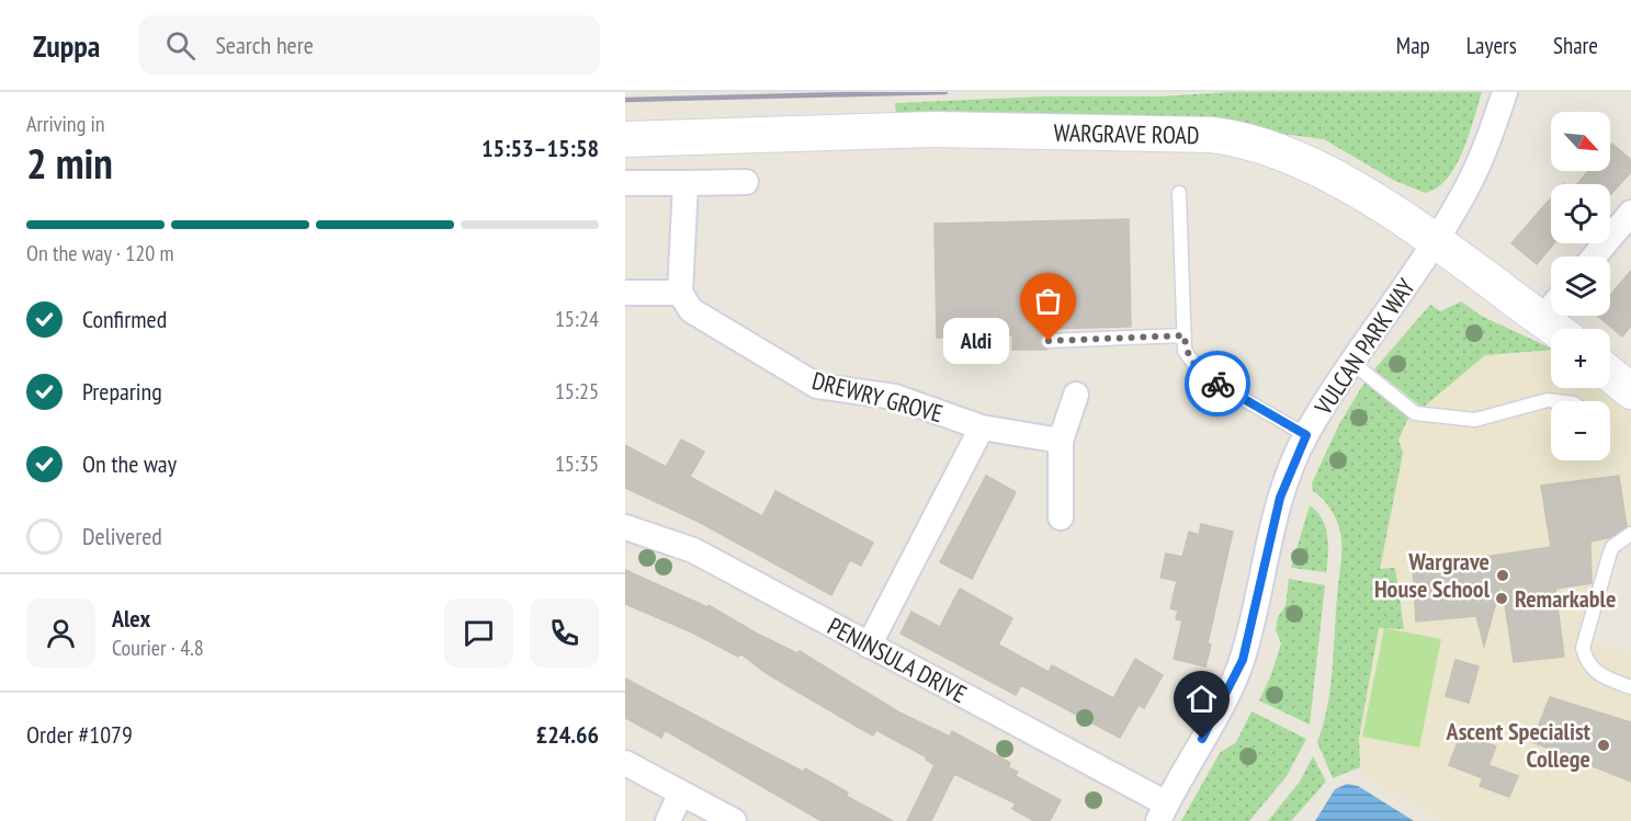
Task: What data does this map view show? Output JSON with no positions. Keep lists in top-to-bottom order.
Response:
{
  "streets": {
    "street": [
      "WARGRAVE ROAD",
      "VULCAN PARK WAY",
      "DREWRY GROVE",
      "PENINSULA DRIVE"
    ]
  },
  "crossings": [
    ["WARGRAVE ROAD", "VULCAN PARK WAY"],
    ["VULCAN PARK WAY", "PENINSULA DRIVE"]
  ],
  "places": [
    "Aldi",
    "Wargrave House School",
    "Remarkable",
    "Ascent Specialist College"
  ],
  "north": "bottom right",
  "page": {
    "header": "Zuppa",
    "search": "Search here",
    "nav": ["Map", "Layers", "Share"],
    "heading": ["2 min", "Arriving in", "15:53–15:58"],
    "panel": [
      "Alex",
      "Courier · 4.8",
      "Order #1079",
      "£24.66"
    ],
    "map_buttons": ["+", "−"],
    "bar": "On the way · 120 m",
    "list": [
      ["Confirmed", "15:24"],
      ["Preparing", "15:25"],
      ["On the way", "15:35"],
      "Delivered"
    ],
    "bubble": "Aldi"
  }
}
